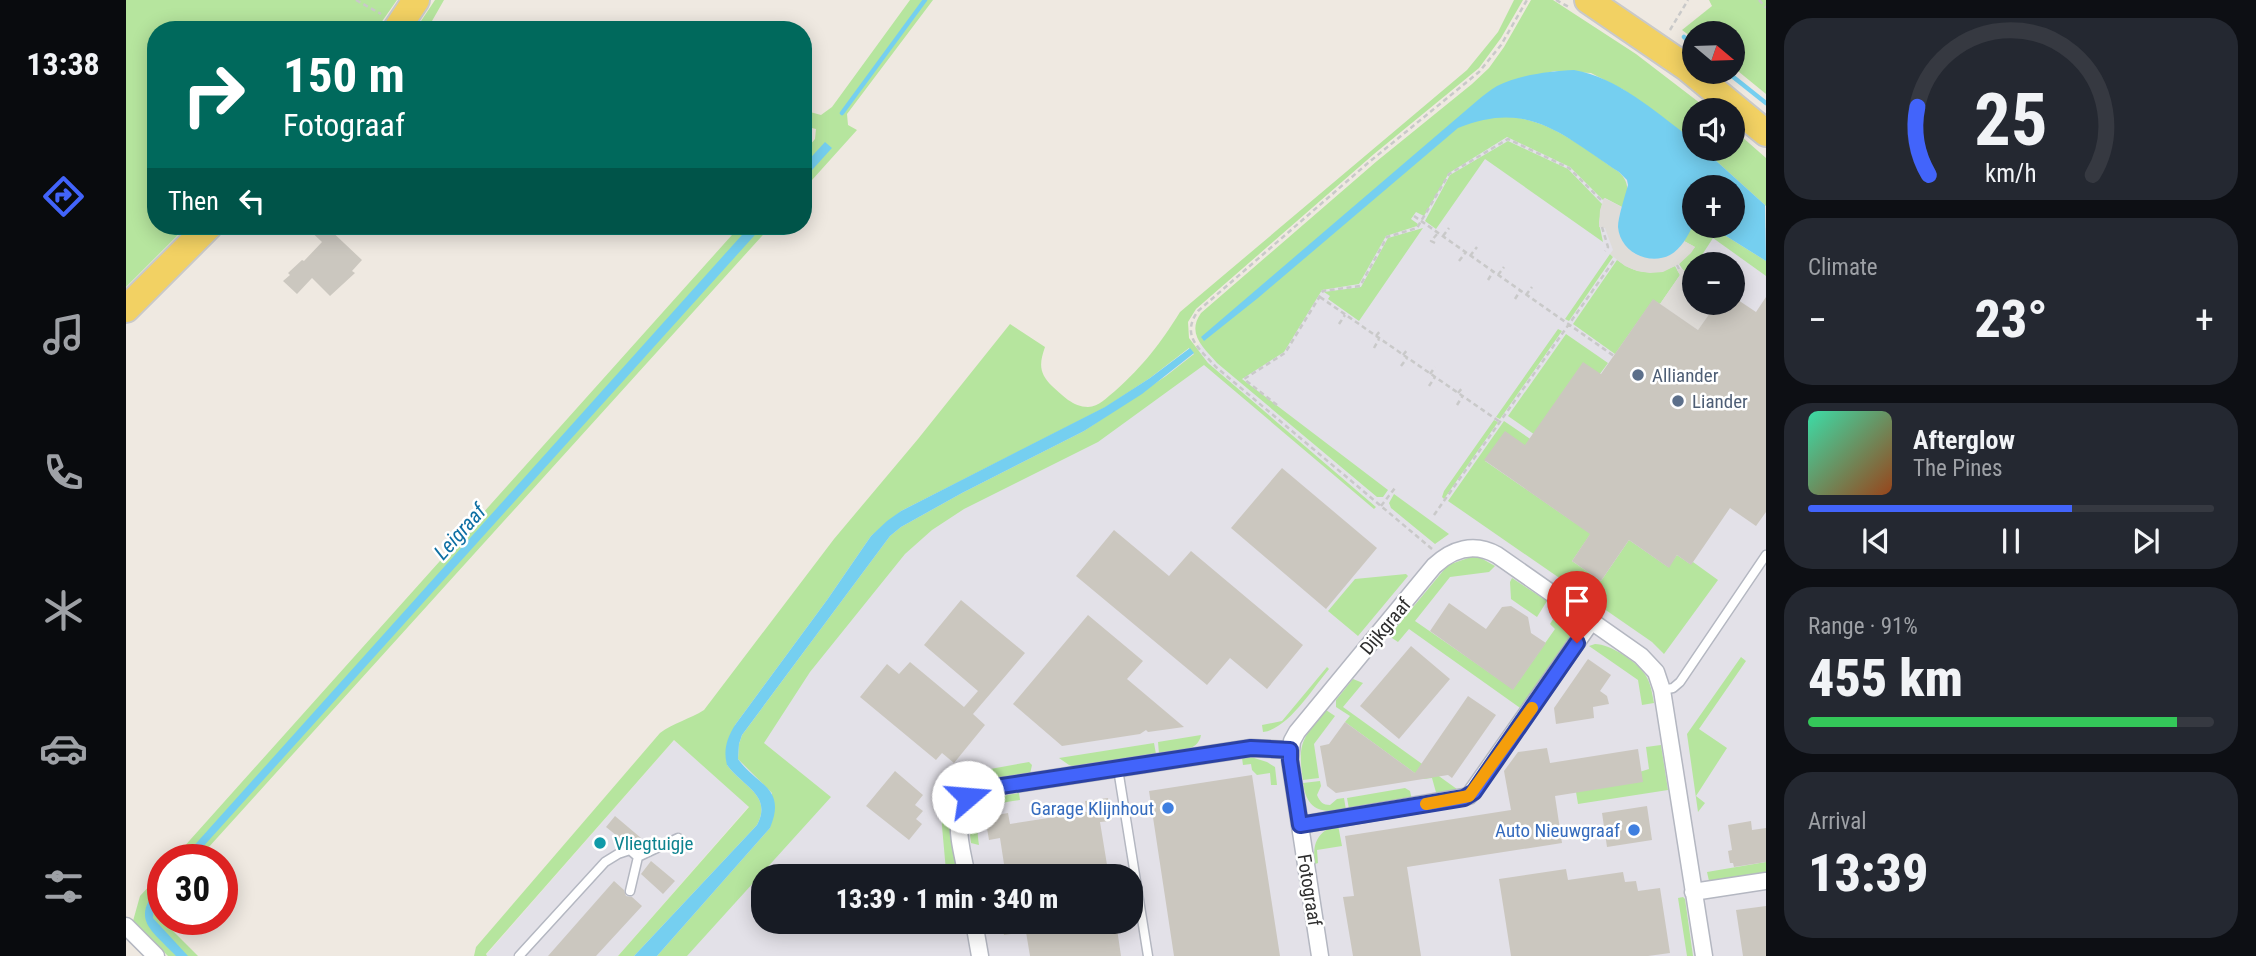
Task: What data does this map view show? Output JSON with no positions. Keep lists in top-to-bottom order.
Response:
{
  "streets": {
    "street": ["Dijkgraaf", "Fotograaf"]
  },
  "crossings": [
    ["Dijkgraaf", "Fotograaf"]
  ],
  "water": ["Leigraaf"],
  "places": [
    "Alliander",
    "Liander",
    "Garage Klijnhout",
    "Auto Nieuwgraaf",
    "Vliegtuigje"
  ],
  "north": "right",
  "page": {
    "tabs": "13:38",
    "map_buttons": ["+", "−"],
    "turn": ["150 m", "Fotograaf"],
    "then": "Then",
    "tile": [
      "Climate",
      ["Range · 91%", "455 km"],
      ["Arrival", "13:39"]
    ],
    "heat": ["−", "23°", "+"],
    "song": ["Afterglow", "The Pines"],
    "limit": "30",
    "trip": "13:39 · 1 min · 340 m",
    "gauge": ["25", "km/h"]
  }
}
